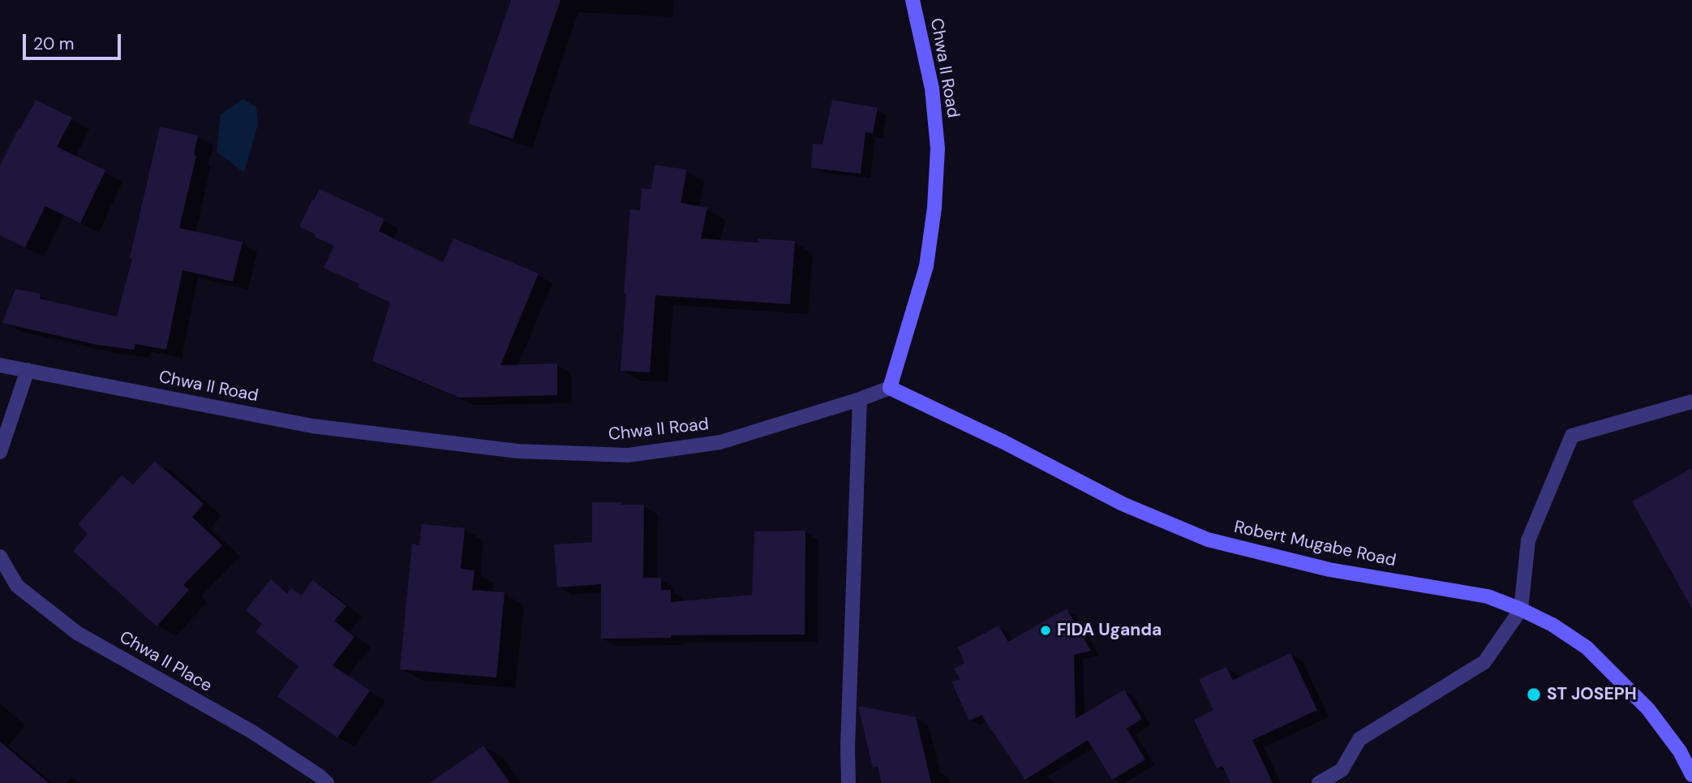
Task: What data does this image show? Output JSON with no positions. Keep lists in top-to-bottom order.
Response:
{
  "streets": {
    "street": ["Chwa II Road", "Robert Mugabe Road", "Chwa II Place"]
  },
  "crossings": [
    ["Chwa II Road", "Robert Mugabe Road"]
  ],
  "places": ["FIDA Uganda", "ST JOSEPH"],
  "scale_bar": "20 m"
}
